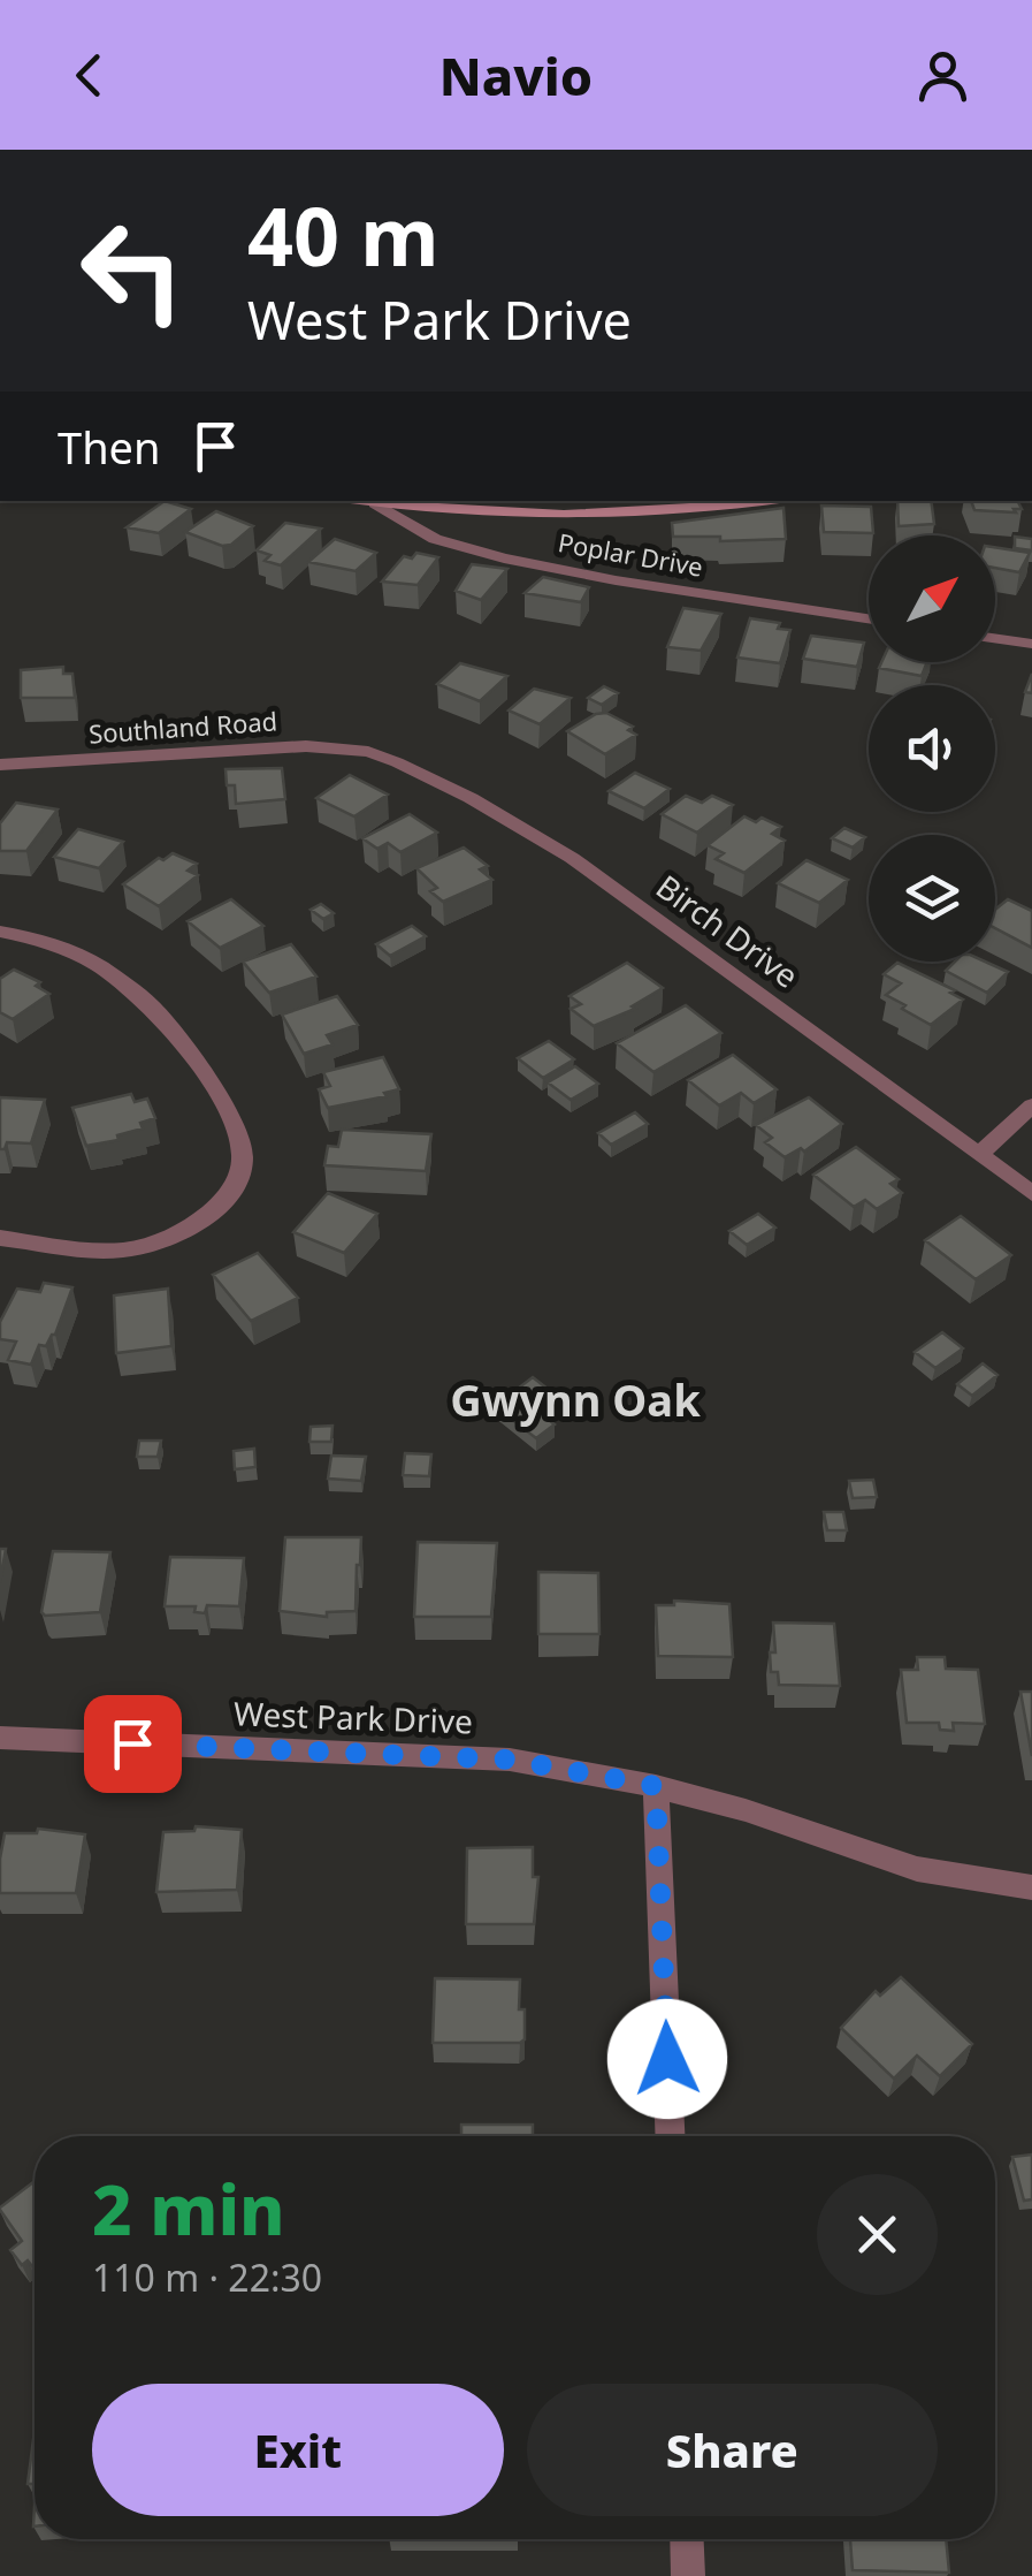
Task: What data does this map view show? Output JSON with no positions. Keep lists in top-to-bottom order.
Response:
{
  "streets": {
    "street": [
      "Poplar Drive",
      "Southland Road",
      "Birch Drive",
      "West Park Drive"
    ]
  },
  "crossings": [
    ["Southland Road", "Birch Drive"]
  ],
  "districts": ["Gwynn Oak"],
  "north": "top right",
  "page": {
    "header": "Navio",
    "turn": ["40 m", "West Park Drive"],
    "then": "Then",
    "heading": ["2 min", "110 m · 22:30"],
    "buttons": ["Exit", "Share"]
  }
}
